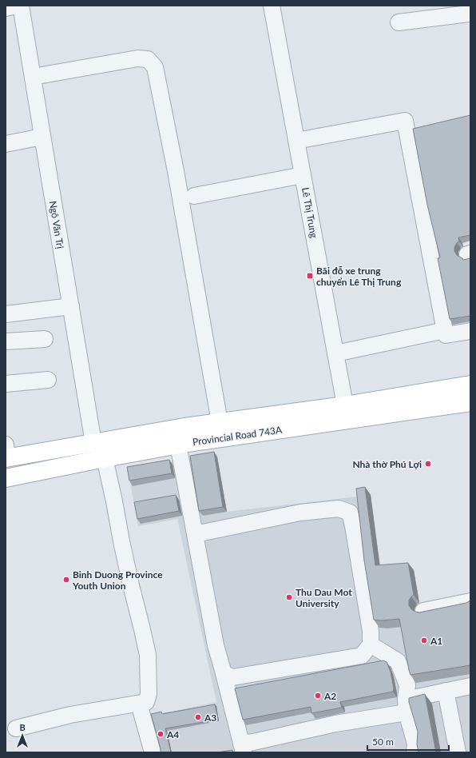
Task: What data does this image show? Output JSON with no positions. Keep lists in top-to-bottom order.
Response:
{
  "streets": {
    "main road": ["Provincial Road 743A"],
    "street": ["Lê Thị Trung", "Ngô Văn Trị"]
  },
  "crossings": [
    ["Lê Thị Trung", "Provincial Road 743A"],
    ["Ngô Văn Trị", "Provincial Road 743A"]
  ],
  "places": {
    "transit": ["Bãi đỗ xe trung chuyển Lê Thị Trung"],
    "other": [
      "Nhà thờ Phú Lợi",
      "Binh Duong Province Youth Union",
      "Thu Dau Mot University",
      "A1",
      "A2",
      "A3",
      "A4"
    ]
  },
  "scale_bar": "50 m",
  "north": "top"
}
